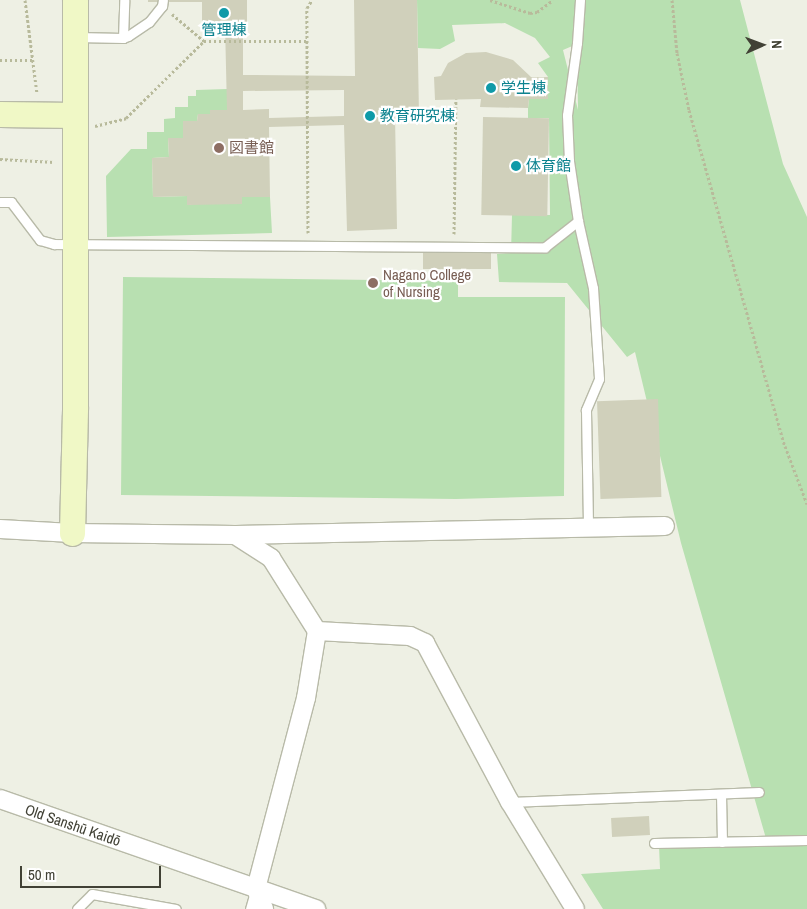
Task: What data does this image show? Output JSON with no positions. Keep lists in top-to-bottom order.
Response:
{
  "streets": {
    "street": ["Old Sanshū Kaidō"]
  },
  "places": [
    "管理棟",
    "学生棟",
    "教育研究棟",
    "図書館",
    "体育館",
    "Nagano College of Nursing"
  ],
  "scale_bar": "50 m",
  "north": "right"
}
